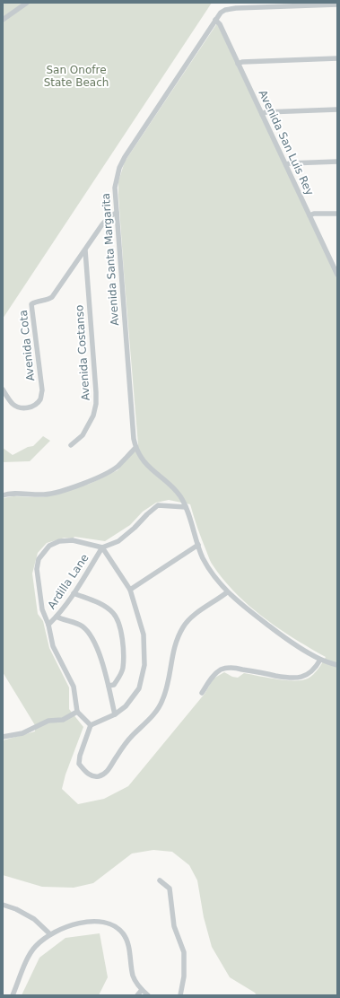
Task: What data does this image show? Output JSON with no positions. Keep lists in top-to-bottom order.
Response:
{
  "streets": {
    "street": [
      "Avenida San Luis Rey",
      "Avenida Santa Margarita",
      "Avenida Cota",
      "Avenida Costanso",
      "Ardilla Lane"
    ]
  },
  "crossings": [
    ["Avenida San Luis Rey", "Avenida Santa Margarita"],
    ["Avenida Santa Margarita", "Avenida Cota"],
    ["Avenida Cota", "Avenida Costanso"]
  ],
  "parks": ["San Onofre State Beach"]
}
